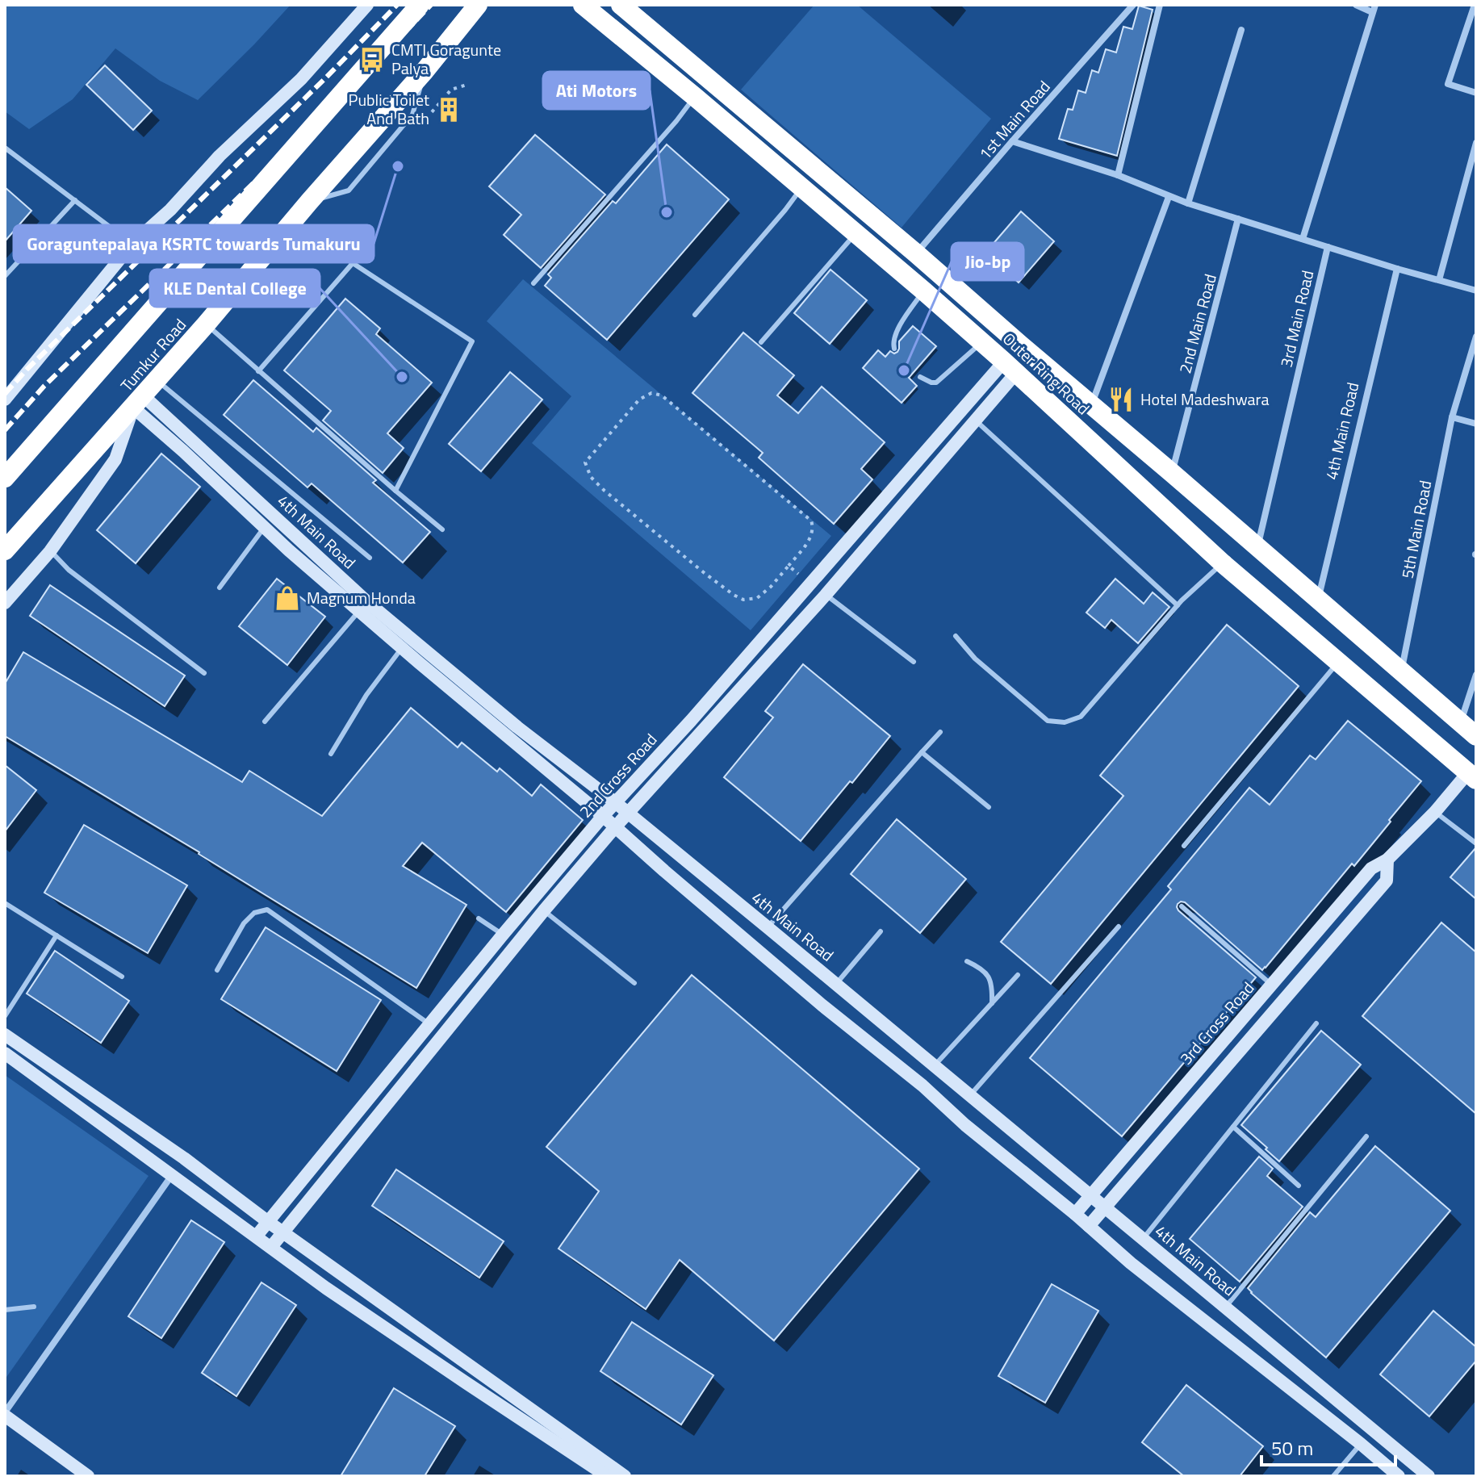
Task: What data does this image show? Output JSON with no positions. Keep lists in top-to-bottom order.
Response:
{
  "streets": {
    "highway": ["Tumkur Road", "Outer Ring Road"],
    "street": [
      "1st Main Road",
      "3rd Main Road",
      "2nd Main Road",
      "4th Main Road",
      "5th Main Road",
      "2nd Cross Road",
      "3rd Cross Road"
    ]
  },
  "crossings": [
    ["1st Main Road", "Outer Ring Road"],
    ["3rd Main Road", "Outer Ring Road"],
    ["2nd Main Road", "Outer Ring Road"],
    ["Tumkur Road", "4th Main Road"],
    ["Outer Ring Road", "4th Main Road"],
    ["Outer Ring Road", "5th Main Road"],
    ["Outer Ring Road", "2nd Cross Road"],
    ["Outer Ring Road", "3rd Cross Road"],
    ["4th Main Road", "2nd Cross Road"],
    ["4th Main Road", "3rd Cross Road"]
  ],
  "places": {
    "bus stop": ["CMTI Goragunte Palya"],
    "building": ["Public Toilet And Bath"],
    "other": [
      "Goraguntepalaya KSRTC towards Tumakuru",
      "Ati Motors",
      "Jio-bp",
      "KLE Dental College"
    ],
    "restaurant": ["Hotel Madeshwara"],
    "shop": ["Magnum Honda"]
  },
  "scale_bar": "50 m"
}
